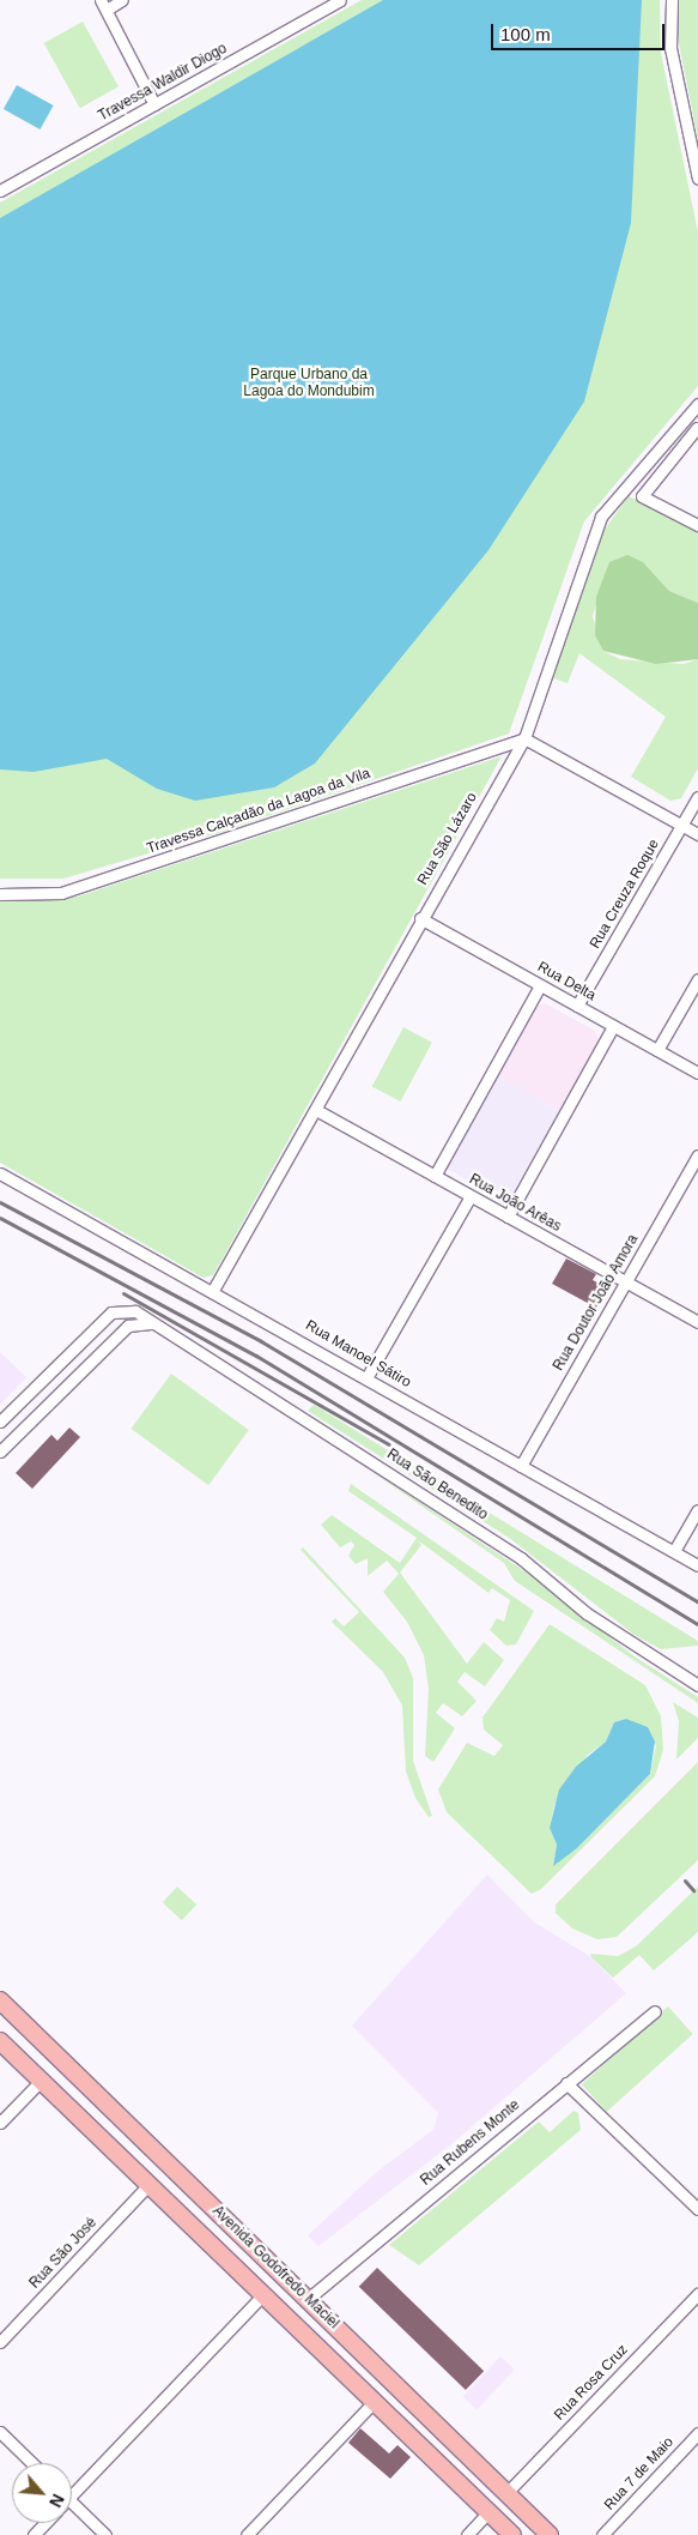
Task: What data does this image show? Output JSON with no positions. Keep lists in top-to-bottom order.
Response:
{
  "streets": {
    "main road": ["Avenida Godofredo Maciel"],
    "street": [
      "Travessa Waldir Diogo",
      "Travessa Calçadão da Lagoa da Vila",
      "Rua São Lázaro",
      "Rua Creuza Roque",
      "Rua Delta",
      "Rua João Arêas",
      "Rua Doutor João Amora",
      "Rua Manoel Sátiro",
      "Rua São Benedito",
      "Rua Rubens Monte",
      "Rua São José",
      "Rua Rosa Cruz",
      "Rua 7 de Maio"
    ]
  },
  "crossings": [
    ["Travessa Calçadão da Lagoa da Vila", "Rua São Lázaro"],
    ["Rua São Lázaro", "Rua Delta"],
    ["Rua São Lázaro", "Rua João Arêas"],
    ["Rua São Lázaro", "Rua Manoel Sátiro"],
    ["Rua Creuza Roque", "Rua Delta"],
    ["Rua João Arêas", "Rua Doutor João Amora"],
    ["Rua Doutor João Amora", "Rua Manoel Sátiro"],
    ["Rua Rubens Monte", "Avenida Godofredo Maciel"],
    ["Rua São José", "Avenida Godofredo Maciel"],
    ["Avenida Godofredo Maciel", "Rua Rosa Cruz"]
  ],
  "parks": ["Parque Urbano da Lagoa do Mondubim"],
  "scale_bar": "100 m",
  "north": "bottom right"
}
